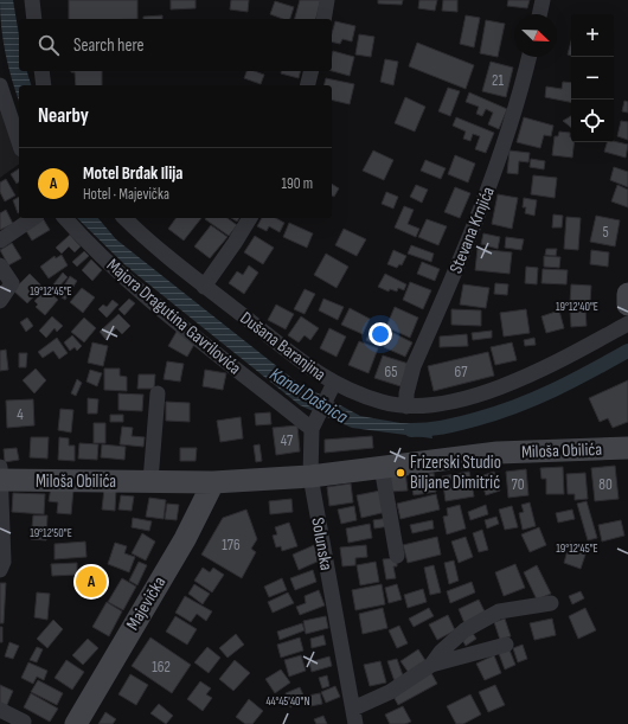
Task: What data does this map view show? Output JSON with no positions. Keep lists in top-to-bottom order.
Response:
{
  "streets": {
    "main road": ["Miloša Obilića", "Majevička"],
    "street": [
      "Stevana Krnjića",
      "Majora Dragutina Gavrilovića",
      "Dušana Baranjina",
      "Solunska"
    ]
  },
  "crossings": [
    ["Stevana Krnjića", "Dušana Baranjina"],
    ["Majora Dragutina Gavrilovića", "Solunska"],
    ["Dušana Baranjina", "Solunska"],
    ["Miloša Obilića", "Solunska"],
    ["Miloša Obilića", "Majevička"]
  ],
  "water": ["Kanal Dašnica"],
  "places": ["Frizerski Studio Biljane Dimitrić"],
  "house_numbers": [
    "21",
    "5",
    "65",
    "67",
    "4",
    "47",
    "70",
    "80",
    "176",
    "162"
  ],
  "north": "bottom right",
  "page": {
    "map_buttons": ["+", "−"],
    "search": "Search here",
    "heading": "Nearby",
    "list": [
      {
        "mark": "A",
        "name": "Motel Brđak Ilija",
        "note": "Hotel · Majevička",
        "value": "190 m"
      }
    ],
    "pins": "A"
  },
  "coordinates": [
    "19°12'45\"E",
    "19°12'40\"E",
    "19°12'50\"E",
    "44°45'40\"N"
  ]
}
